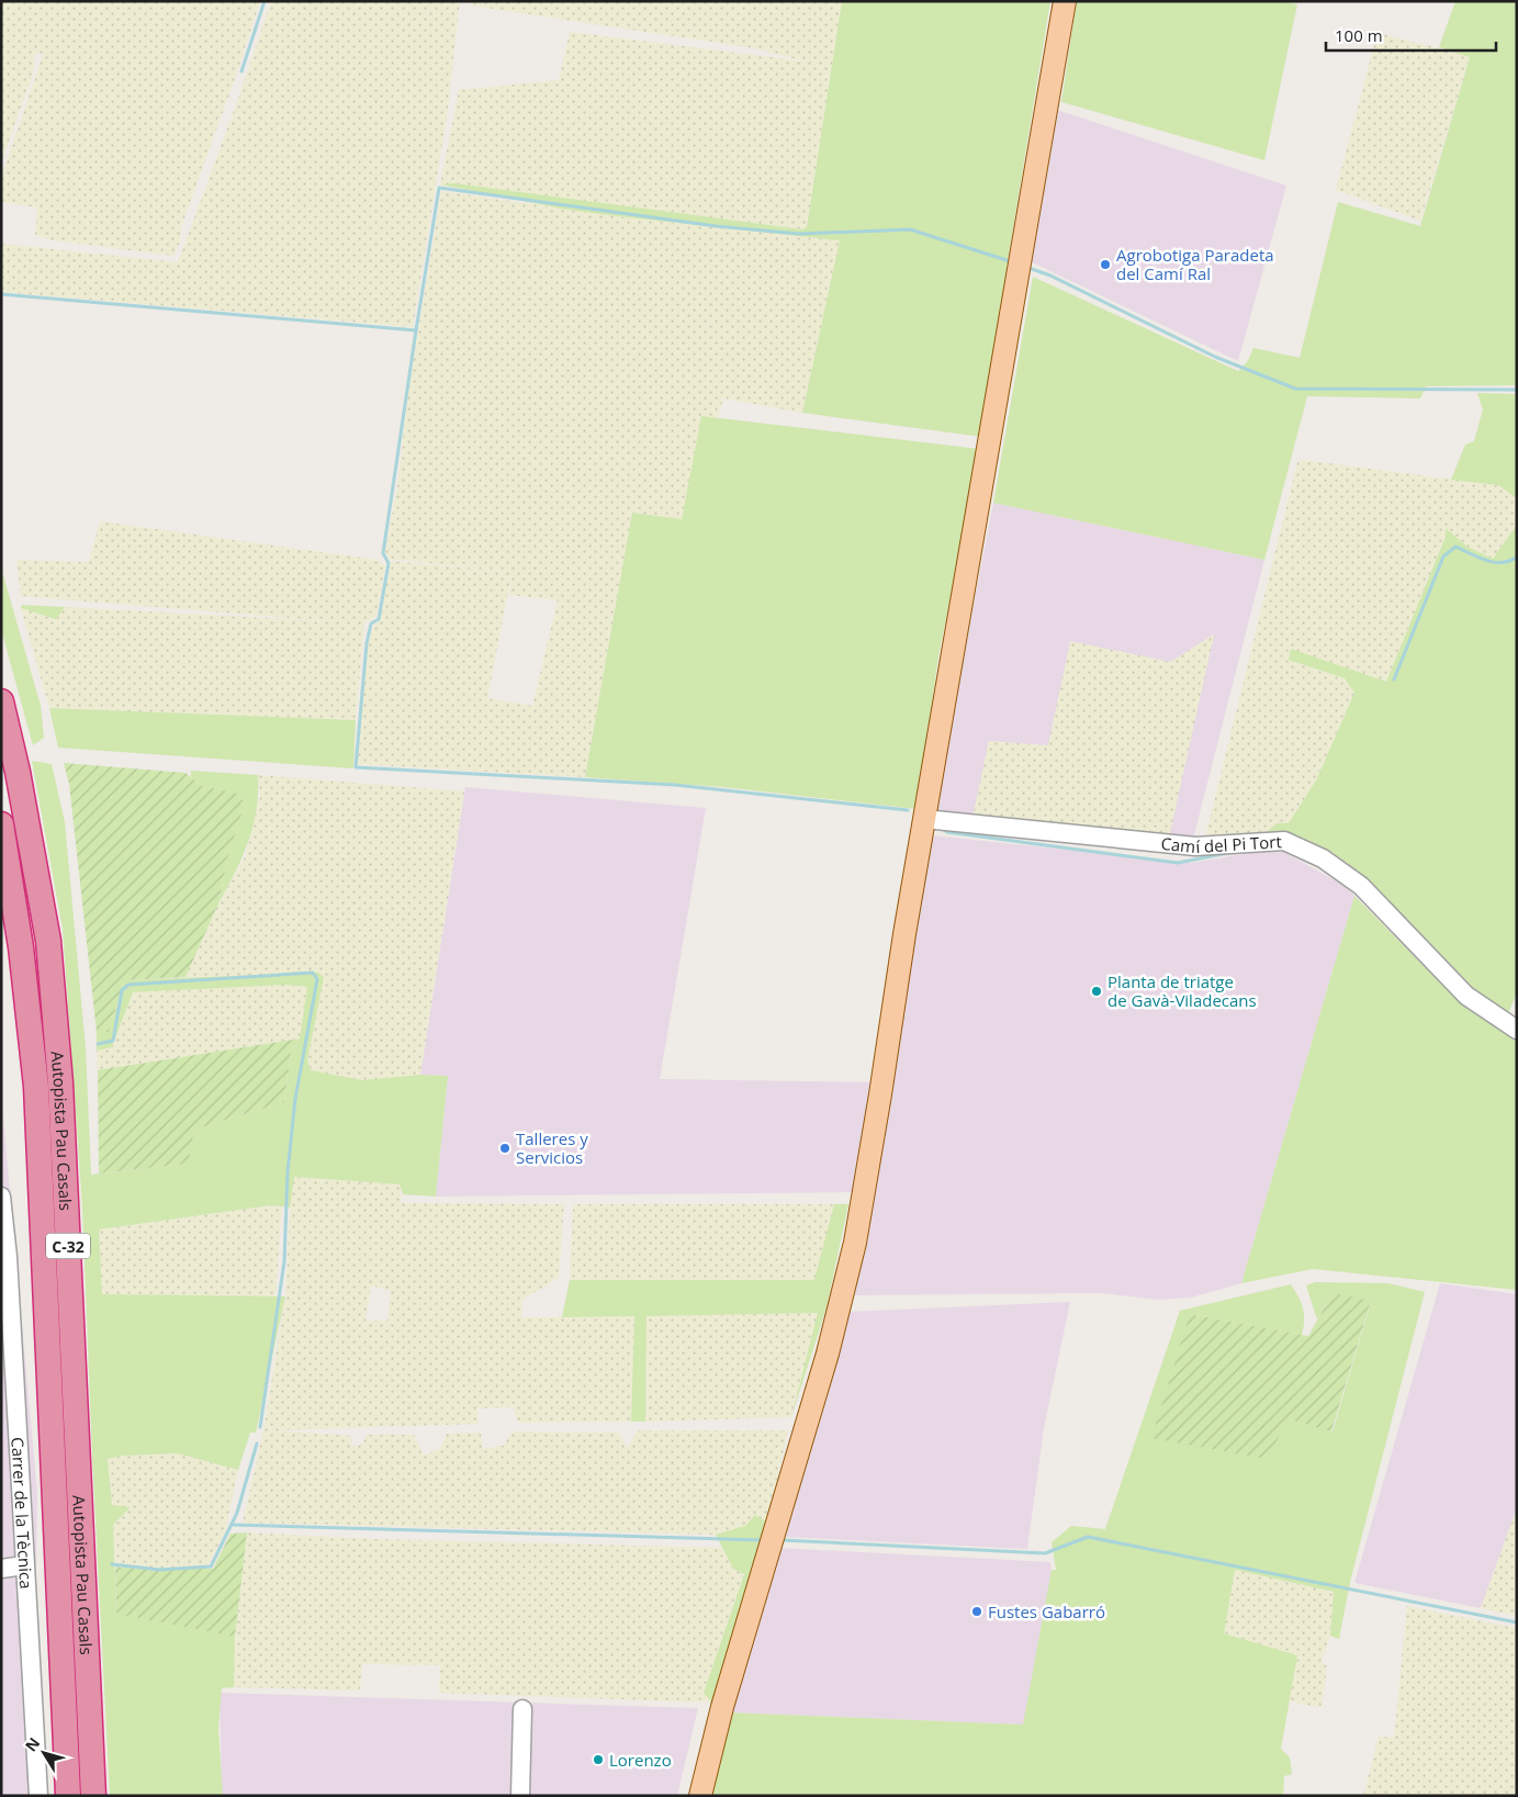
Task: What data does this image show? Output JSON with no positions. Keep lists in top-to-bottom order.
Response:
{
  "streets": {
    "highway": ["Autopista Pau Casals", "C-32"],
    "street": ["Camí del Pi Tort", "Carrer de la Tècnica"]
  },
  "places": [
    "Agrobotiga Paradeta del Camí Ral",
    "Planta de triatge de Gavà-Viladecans",
    "Talleres y Servicios",
    "Fustes Gabarró",
    "Lorenzo"
  ],
  "scale_bar": "100 m",
  "north": "top left"
}
